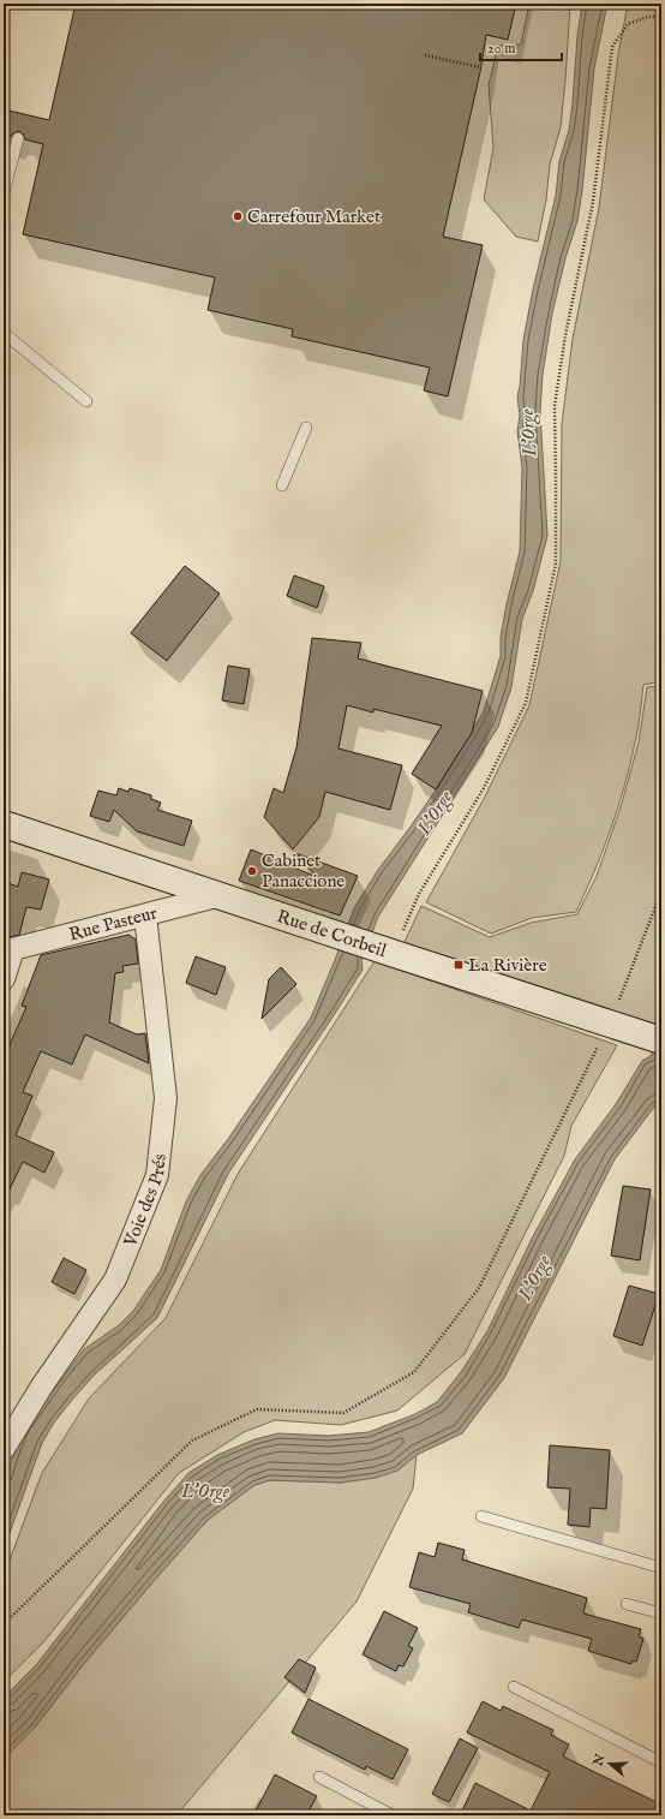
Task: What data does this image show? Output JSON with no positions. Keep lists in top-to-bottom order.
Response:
{
  "streets": {
    "main road": ["Rue de Corbeil"],
    "street": ["Rue Pasteur", "Voie des Prés"]
  },
  "crossings": [
    ["Rue Pasteur", "Rue de Corbeil"],
    ["Rue Pasteur", "Voie des Prés"]
  ],
  "water": ["L'Orge"],
  "places": {
    "other": ["Carrefour Market", "Cabinet Panaccione"],
    "transit": ["La Rivière"]
  },
  "scale_bar": "20 m",
  "north": "left"
}
